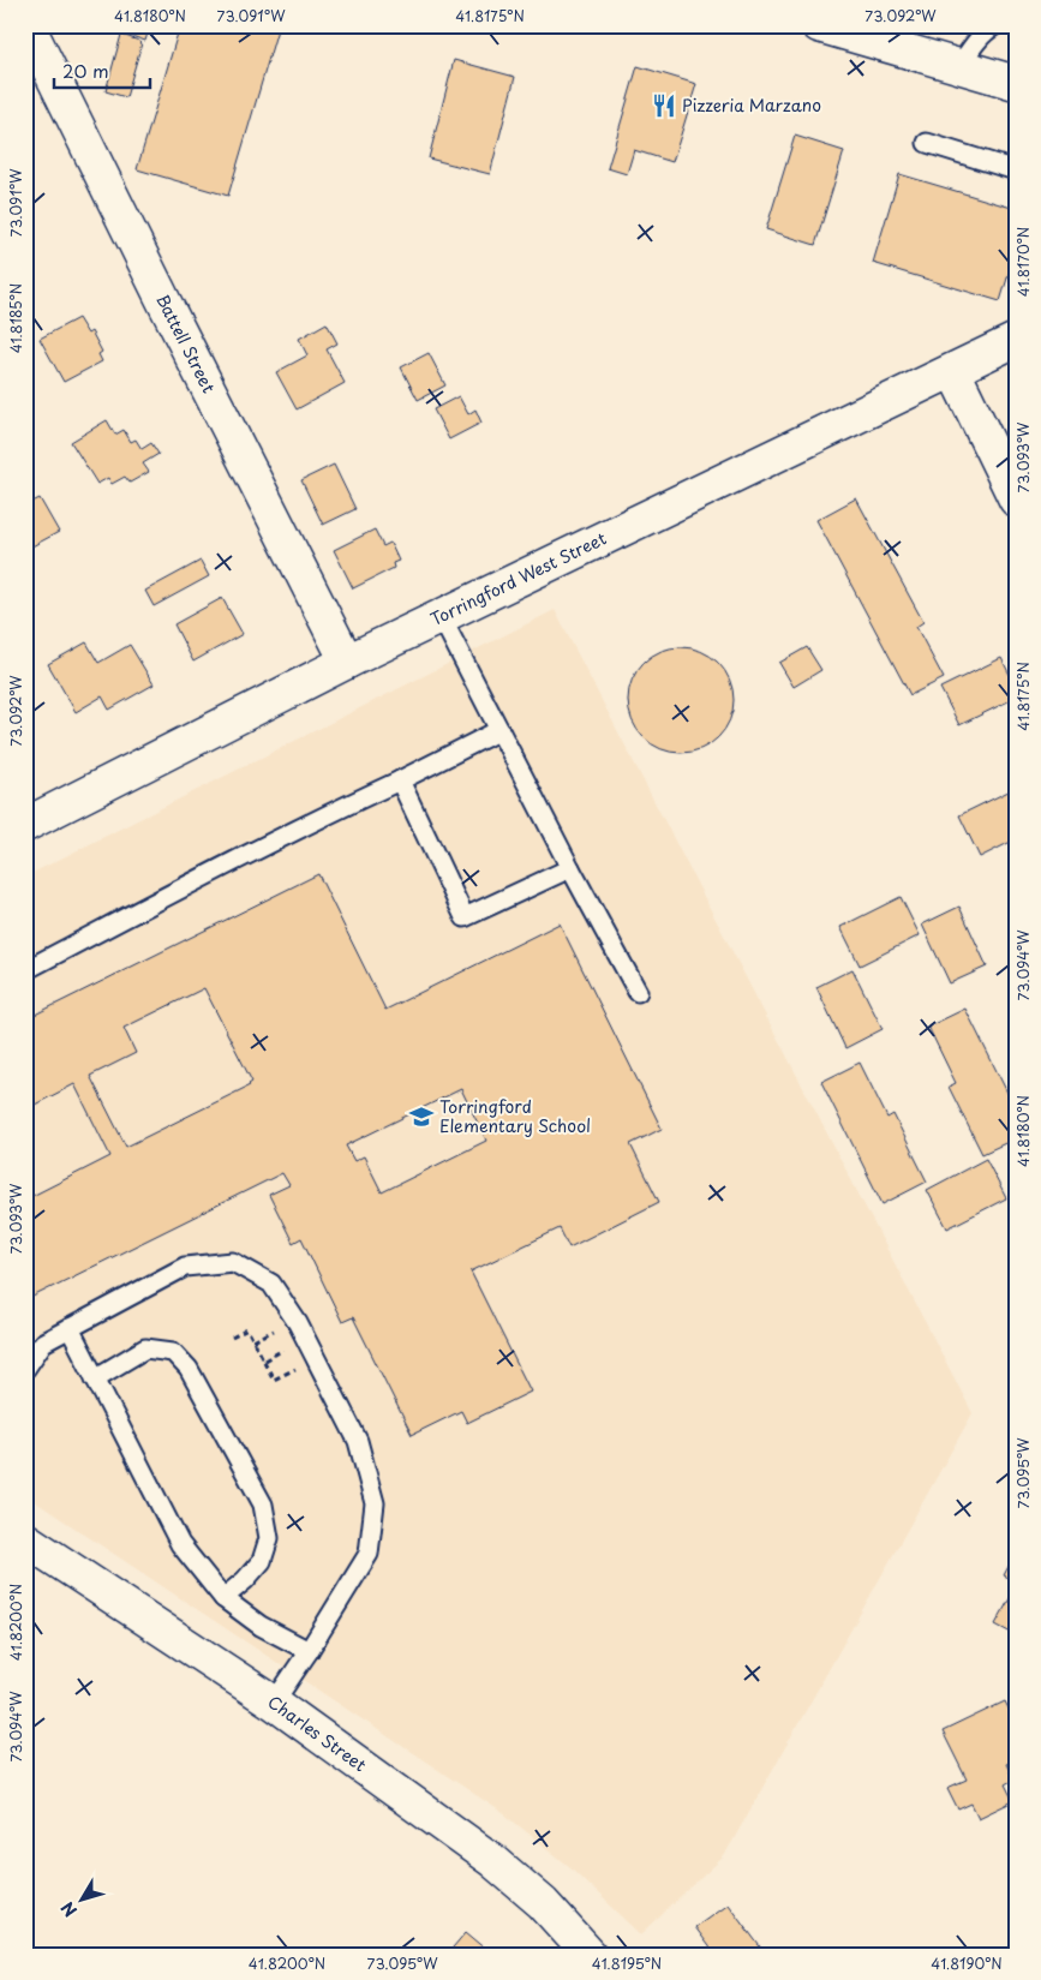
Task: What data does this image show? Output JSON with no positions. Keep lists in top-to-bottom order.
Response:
{
  "streets": {
    "main road": ["Battell Street", "Torringford West Street", "Charles Street"]
  },
  "crossings": [
    ["Battell Street", "Torringford West Street"]
  ],
  "places": {
    "restaurant": ["Pizzeria Marzano"],
    "school or university": ["Torringford Elementary School"]
  },
  "scale_bar": "20 m",
  "north": "bottom left",
  "coordinates": [
    "41.8180°N",
    "73.091°W",
    "41.8175°N",
    "73.092°W",
    "41.8170°N",
    "41.8185°N",
    "73.093°W",
    "73.094°W",
    "73.095°W",
    "41.8200°N",
    "41.8195°N",
    "41.8190°N"
  ]
}
